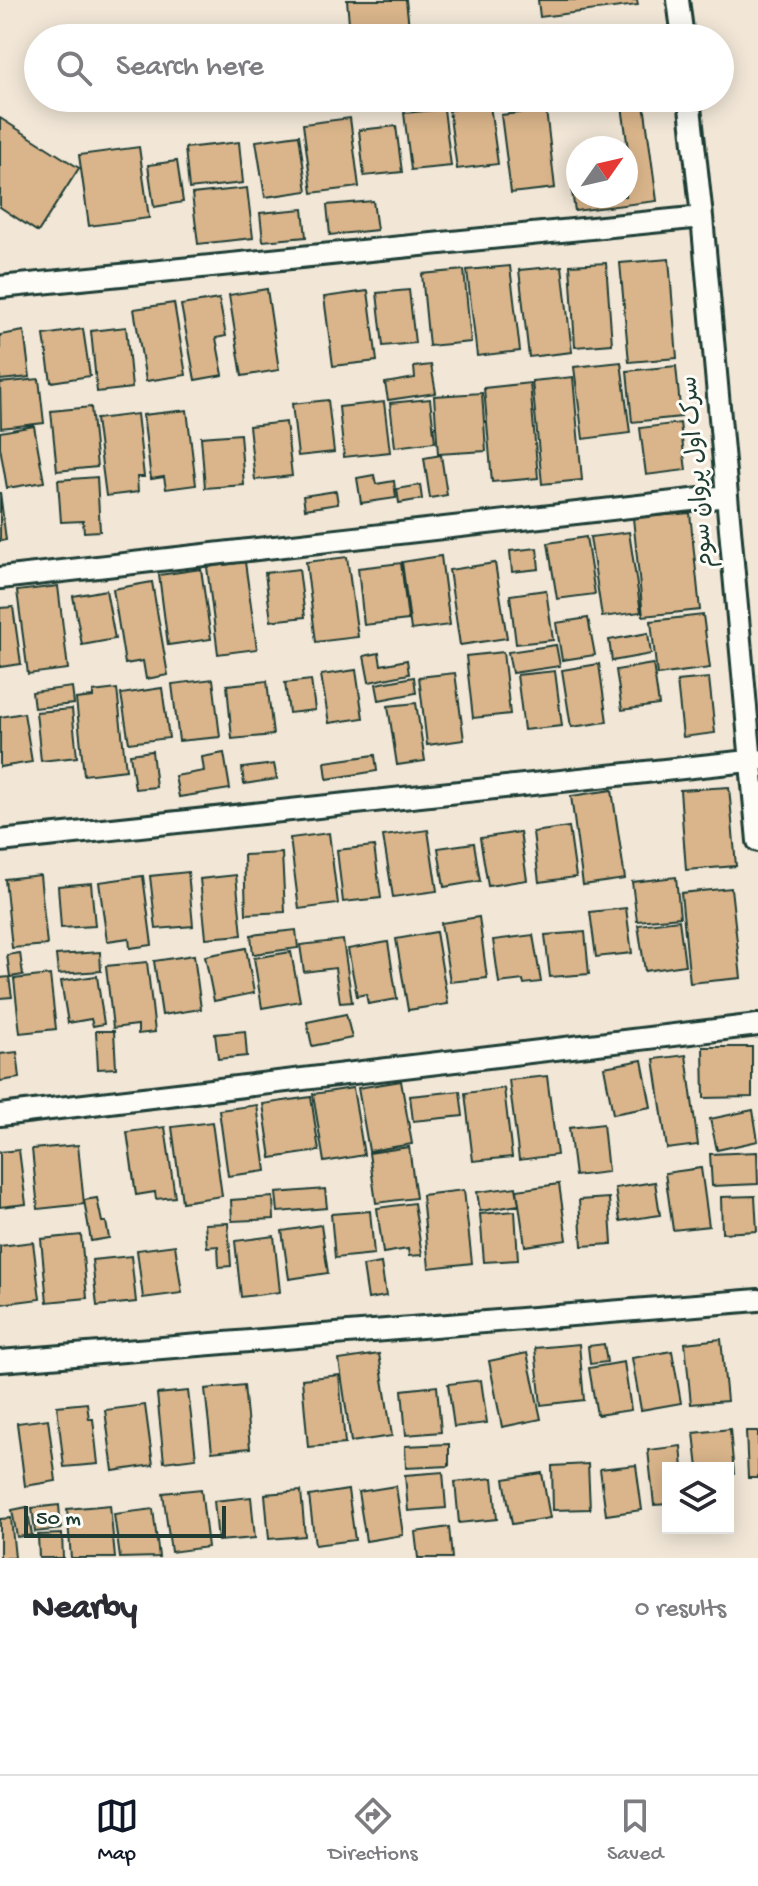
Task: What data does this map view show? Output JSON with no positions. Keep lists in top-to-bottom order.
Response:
{
  "streets": {
    "street": ["سرک اول پروان سوم"]
  },
  "scale_bar": "50 m",
  "north": "top right",
  "page": {
    "search": "Search here",
    "scale": "50 m",
    "heading": ["Nearby", "0 results"],
    "nav": ["Map", "Directions", "Saved"]
  }
}
